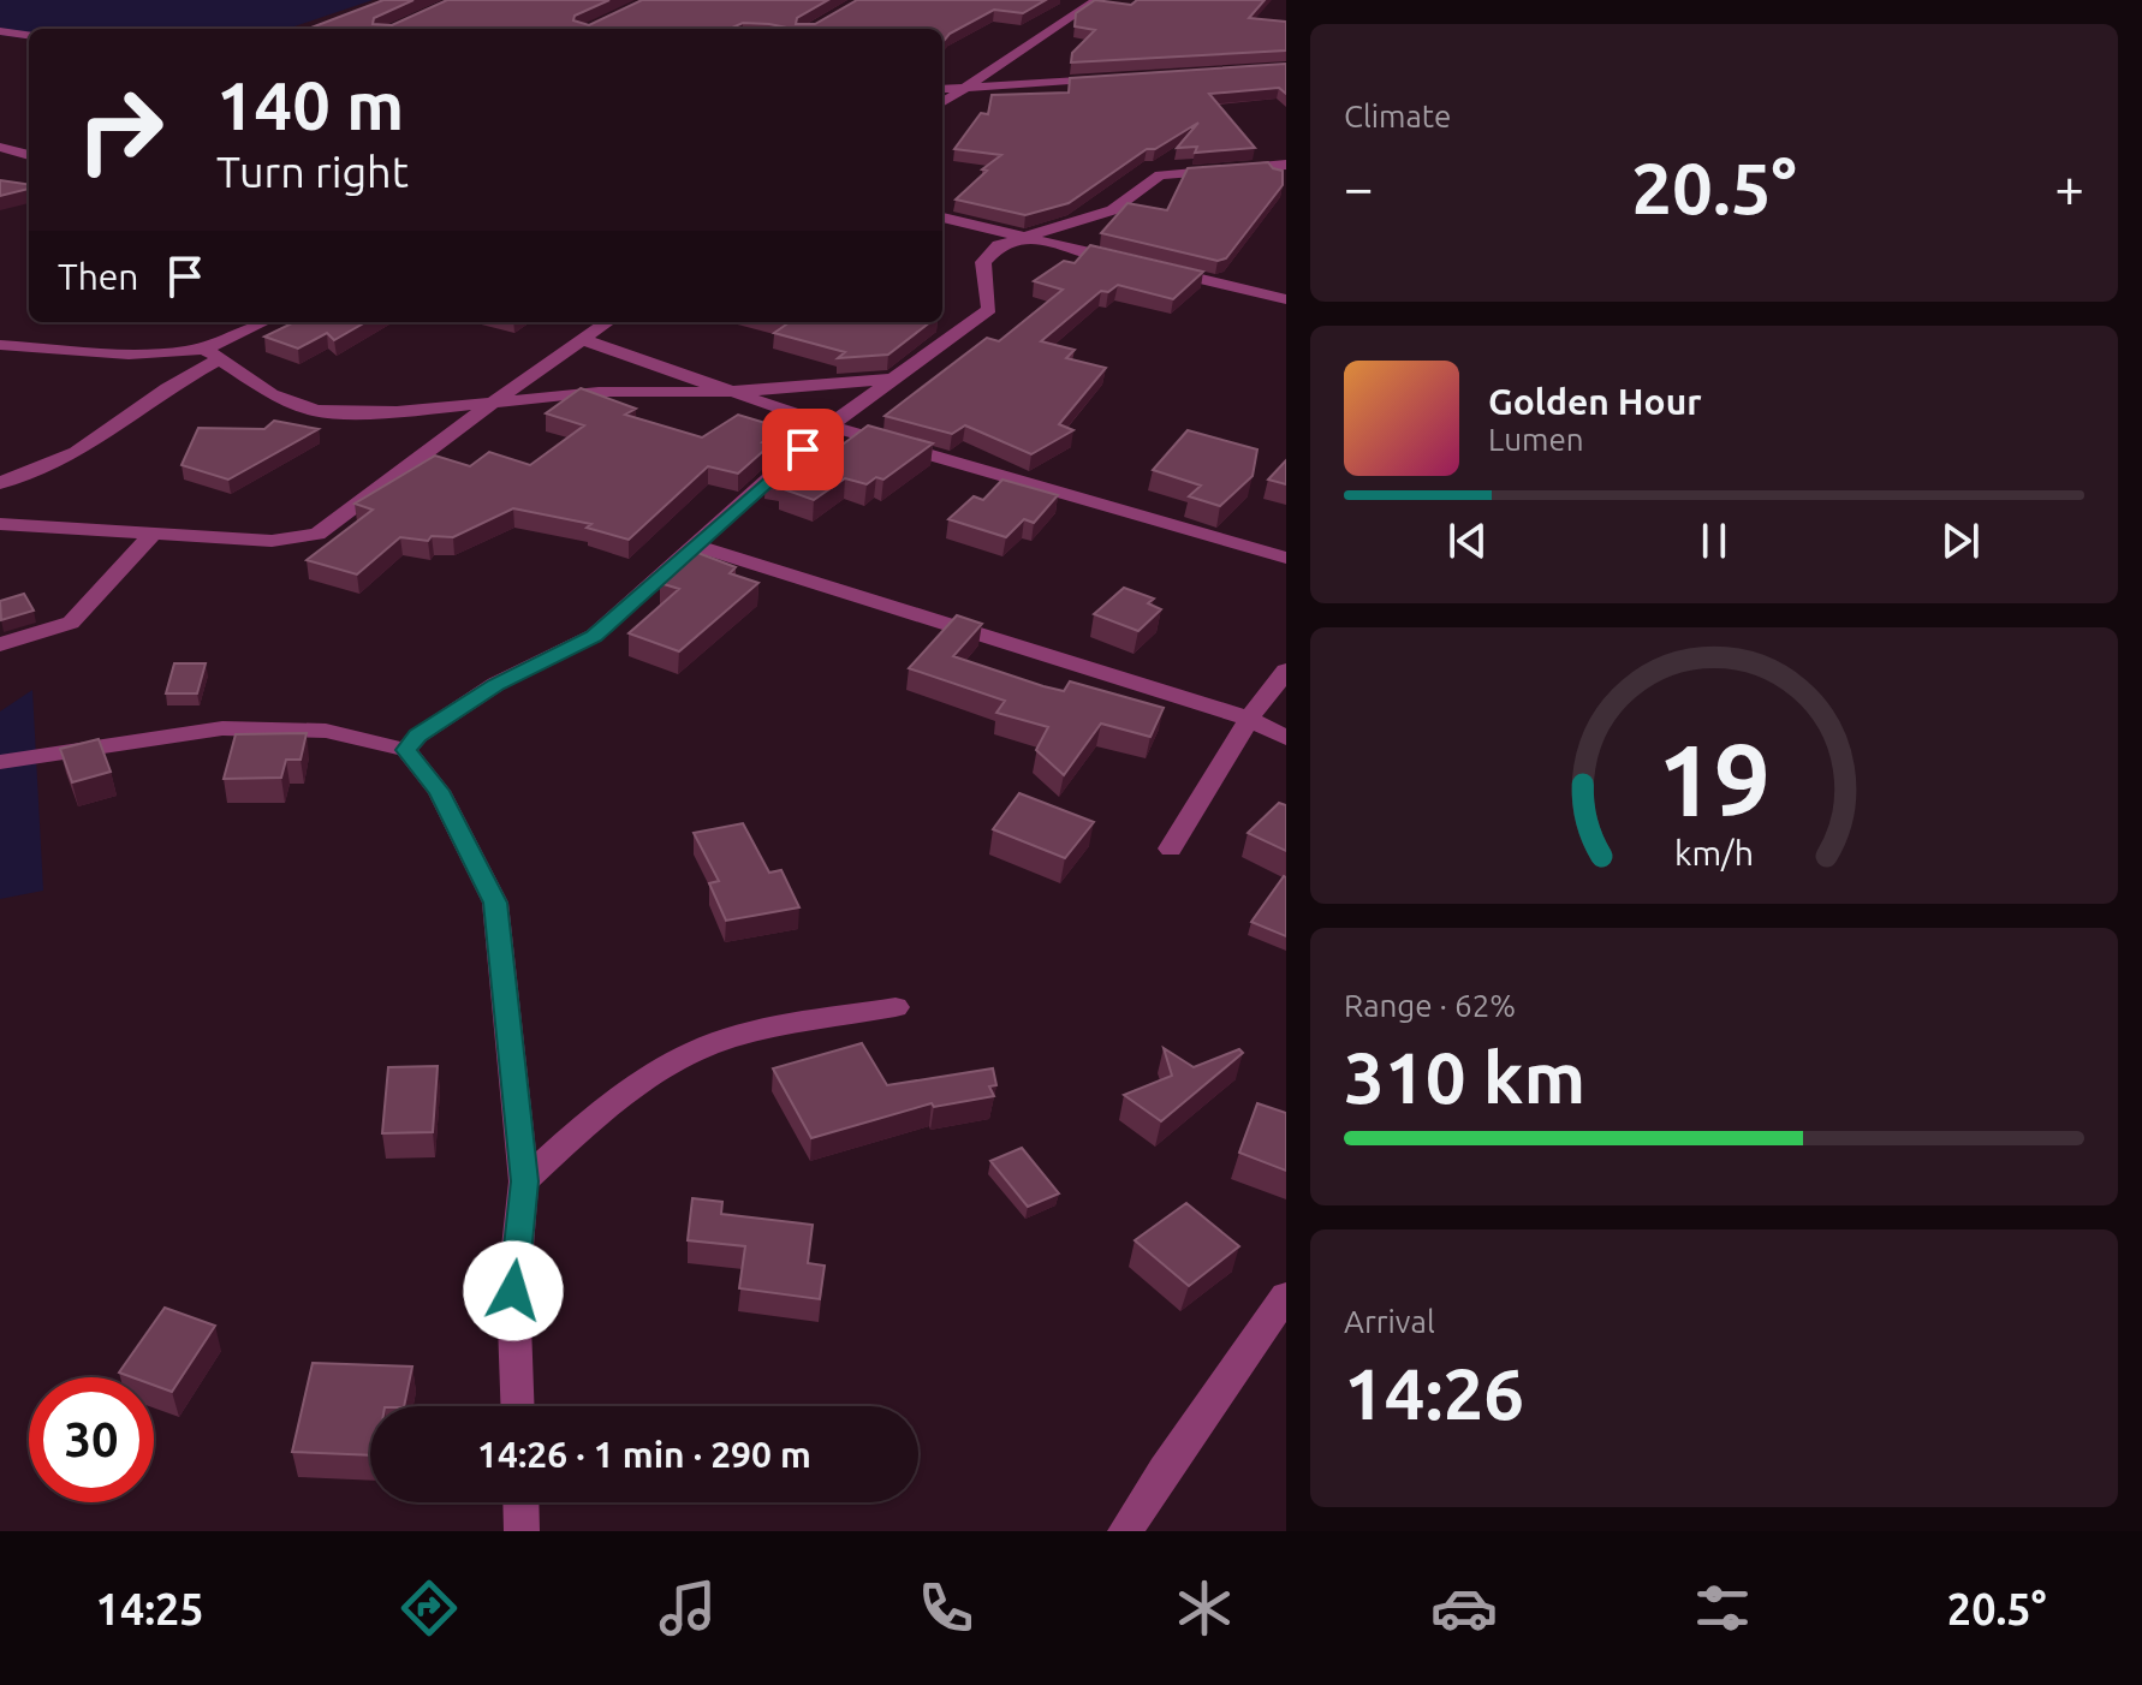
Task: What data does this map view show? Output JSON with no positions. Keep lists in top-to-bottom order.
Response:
{
  "page": {
    "tile": [
      "Climate",
      ["Range · 62%", "310 km"],
      ["Arrival", "14:26"]
    ],
    "turn": ["140 m", "Turn right"],
    "heat": ["−", "20.5°", "+"],
    "then": "Then",
    "song": ["Golden Hour", "Lumen"],
    "limit": "30",
    "trip": "14:26 · 1 min · 290 m",
    "tabs": ["14:25", "20.5°"],
    "gauge": ["19", "km/h"]
  }
}
